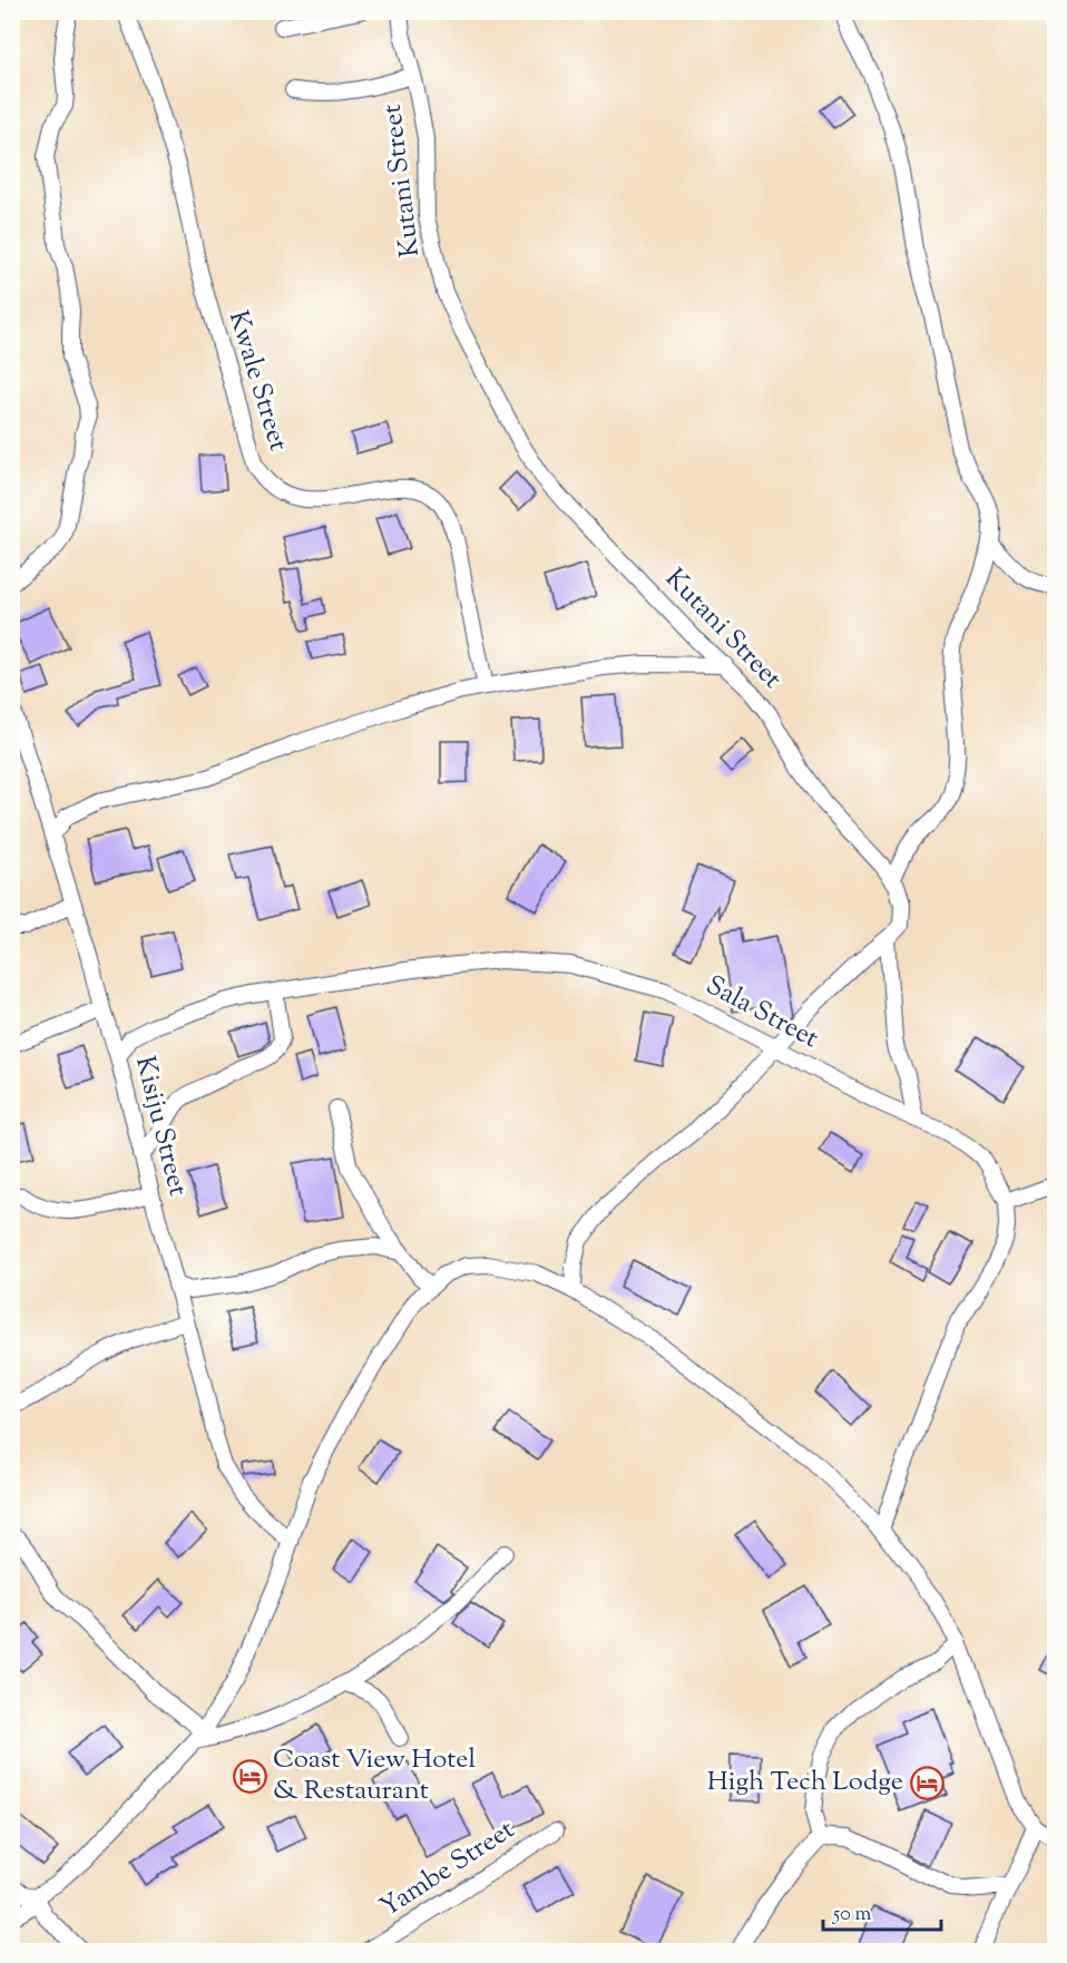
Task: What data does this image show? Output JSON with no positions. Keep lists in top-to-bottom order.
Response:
{
  "streets": {
    "street": [
      "Kutani Street",
      "Kwale Street",
      "Sala Street",
      "Kisiju Street",
      "Yambe Street"
    ]
  },
  "crossings": [
    ["Kutani Street", "Sala Street"],
    ["Sala Street", "Kisiju Street"]
  ],
  "places": {
    "hotel": ["Coast View Hotel & Restaurant", "High Tech Lodge"]
  },
  "scale_bar": "50 m"
}
